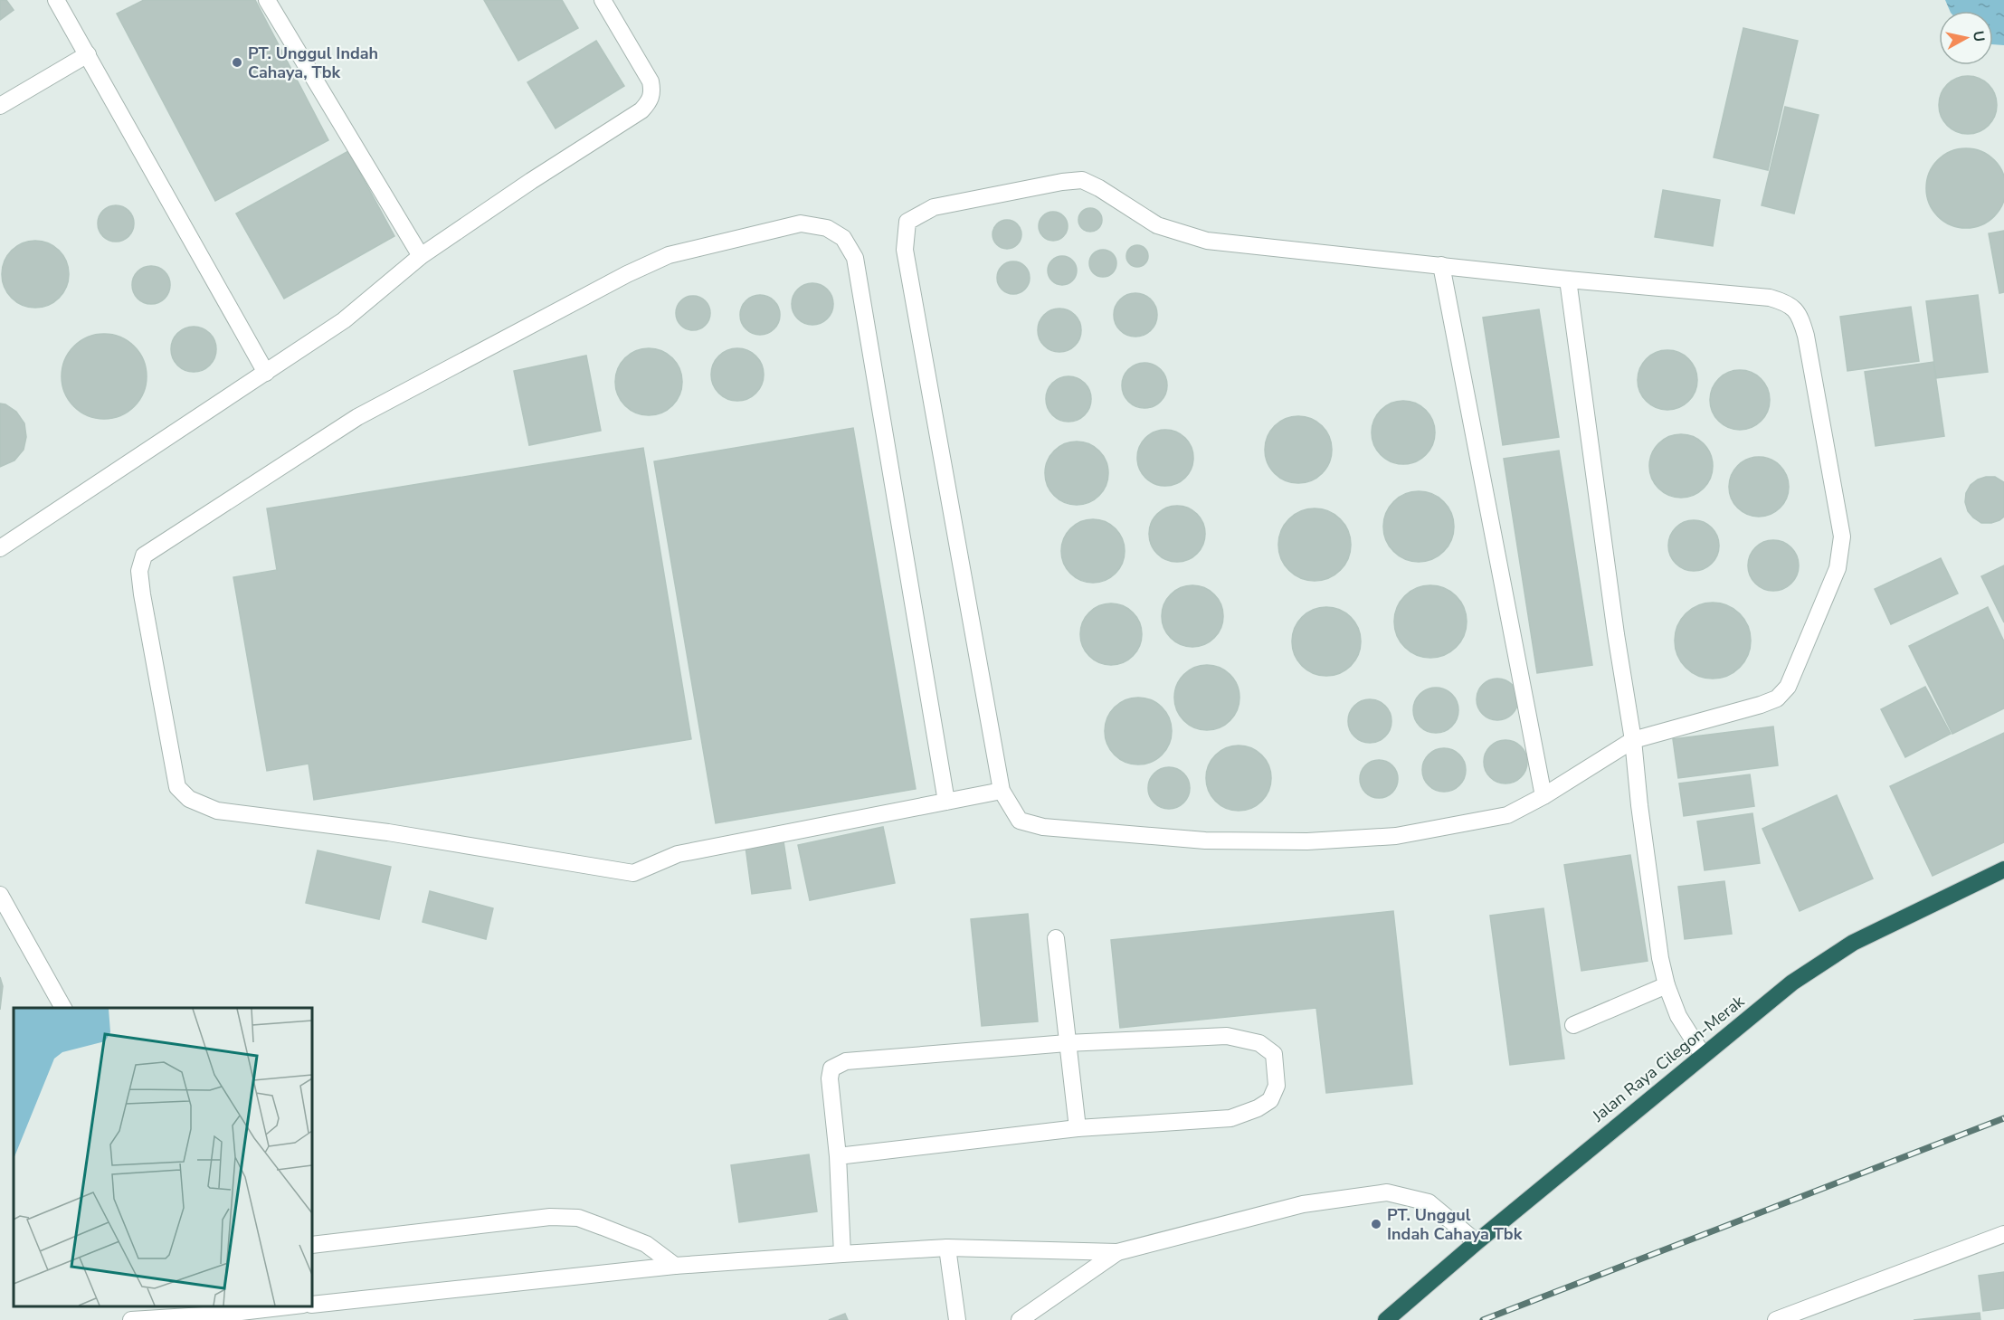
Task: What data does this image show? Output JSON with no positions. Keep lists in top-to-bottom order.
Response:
{
  "streets": {
    "highway": ["Jalan Raya Cilegon-Merak"]
  },
  "places": ["PT. Unggul Indah Cahaya, Tbk", "PT. Unggul Indah Cahaya Tbk"],
  "north": "right"
}
